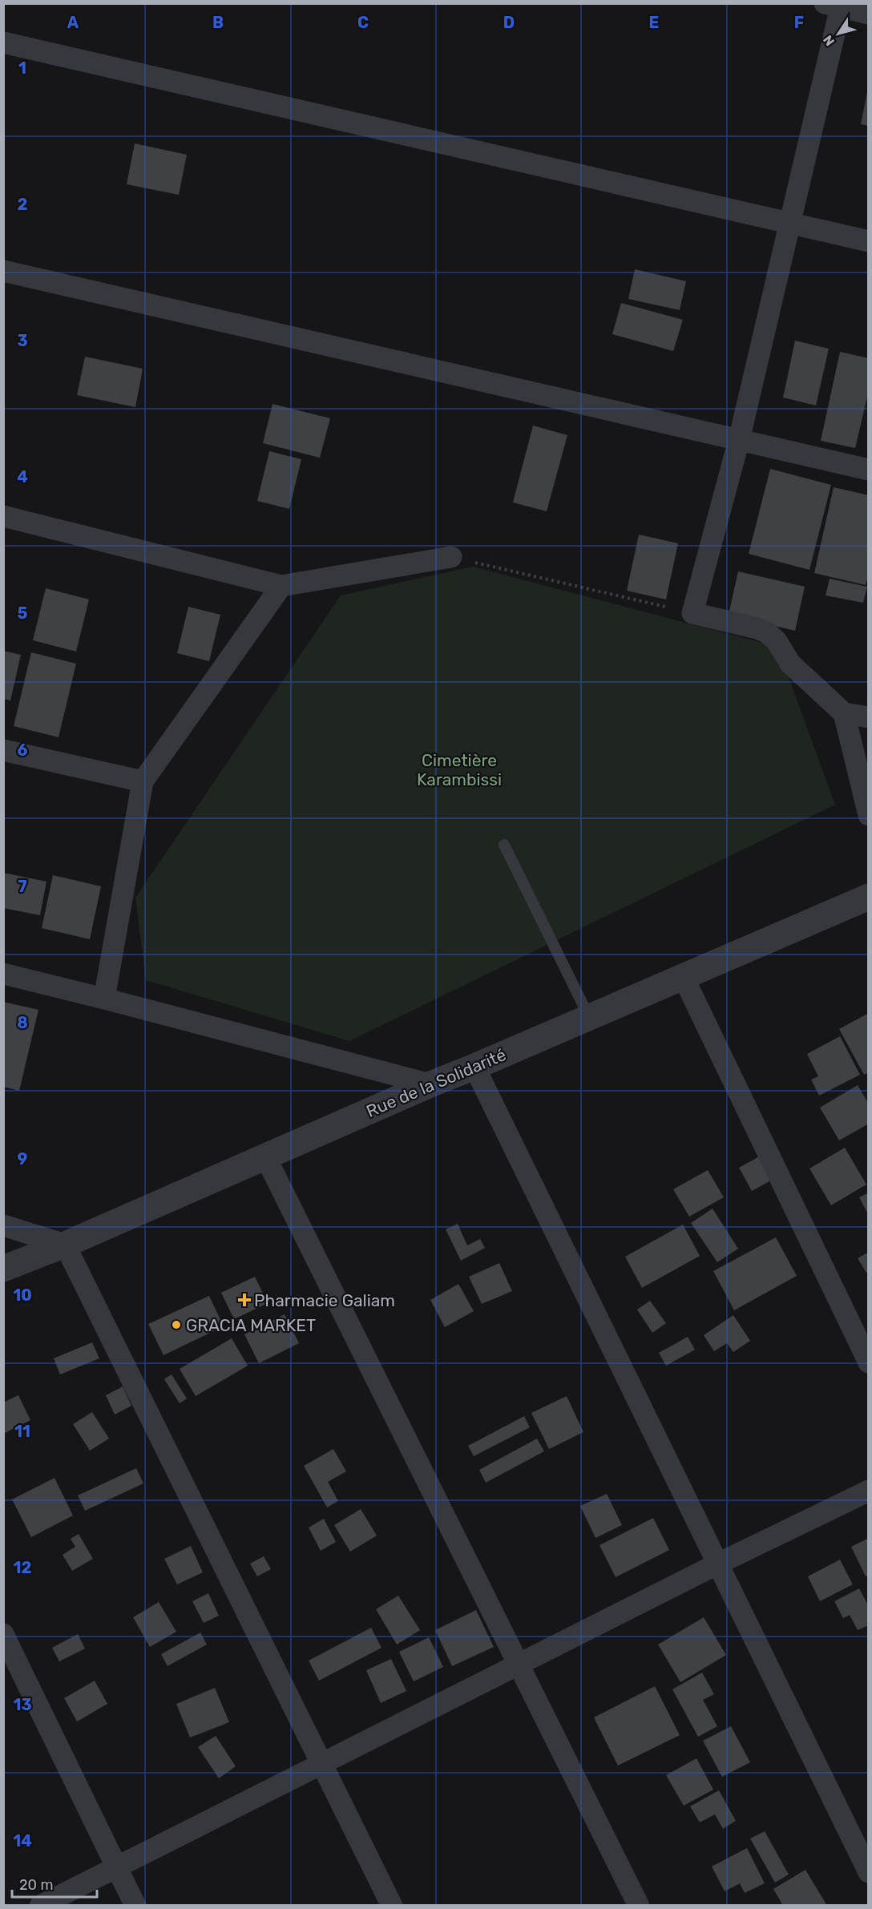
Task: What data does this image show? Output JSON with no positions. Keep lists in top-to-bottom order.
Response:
{
  "streets": {
    "street": ["Rue de la Solidarité"]
  },
  "parks": ["Cimetière Karambissi"],
  "places": {
    "health": ["Pharmacie Galiam"],
    "other": ["GRACIA MARKET"]
  },
  "scale_bar": "20 m",
  "north": "bottom left",
  "grid": {
    "columns": [
      "A",
      "B",
      "C",
      "D",
      "E",
      "F"
    ],
    "rows": [
      "1",
      "2",
      "3",
      "4",
      "5",
      "6",
      "7",
      "8",
      "9",
      "10",
      "11",
      "12",
      "13",
      "14"
    ]
  }
}
